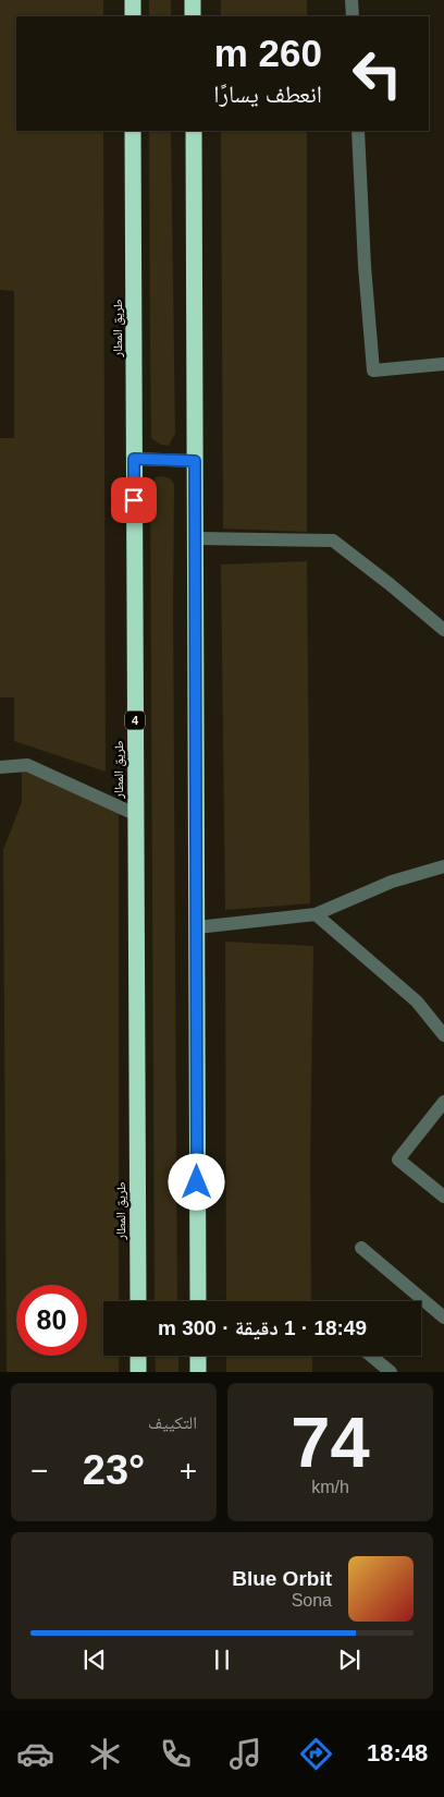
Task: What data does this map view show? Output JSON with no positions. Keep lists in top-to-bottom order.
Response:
{
  "streets": {
    "highway": ["طريق المطار", "4"]
  },
  "page": {
    "turn": ["260 m", "انعطف يسارًا"],
    "limit": "80",
    "trip": "18:49 · 1 دقيقة · 300 m",
    "tile": [
      ["74", "km/h"],
      "التكييف"
    ],
    "heat": ["−", "23°", "+"],
    "song": ["Blue Orbit", "Sona"],
    "tabs": "18:48"
  }
}
